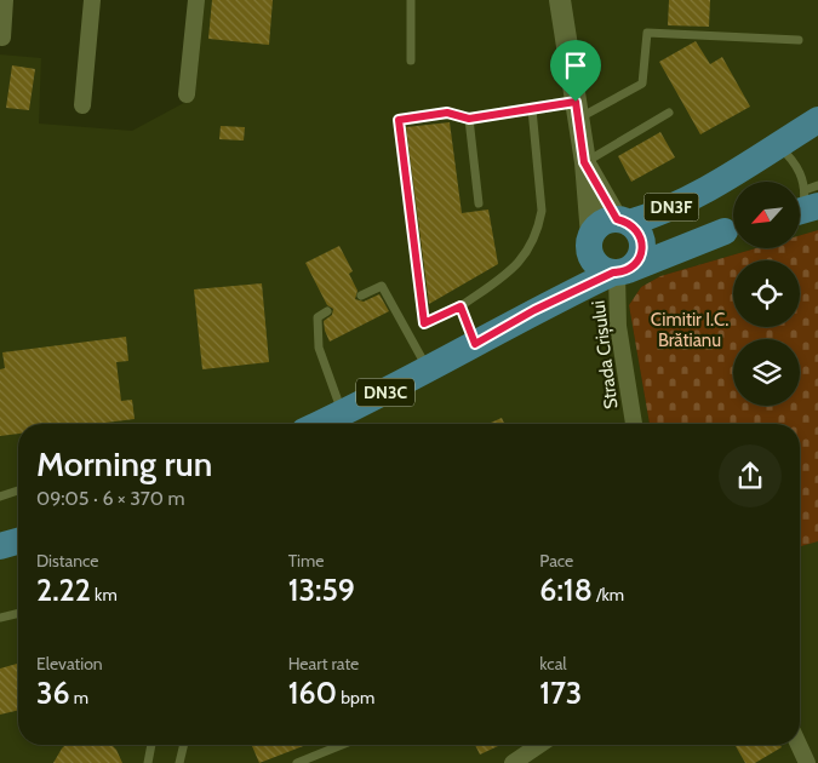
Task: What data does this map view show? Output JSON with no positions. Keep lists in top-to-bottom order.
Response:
{
  "streets": {
    "main road": ["DN3F", "DN3C"],
    "street": ["Strada Crișului"]
  },
  "crossings": [
    ["DN3F", "Strada Crișului"],
    ["DN3F", "DN3C"],
    ["Strada Crișului", "DN3C"]
  ],
  "parks": ["Cimitir I.C. Brătianu"],
  "north": "bottom left",
  "page": {
    "heading": ["Morning run", "09:05 · 6 × 370 m"],
    "stats": [
      ["Distance", "2.22 km"],
      ["Time", "13:59"],
      ["Pace", "6:18 /km"],
      ["Elevation", "36 m"],
      ["Heart rate", "160 bpm"],
      ["kcal", "173"]
    ]
  }
}
